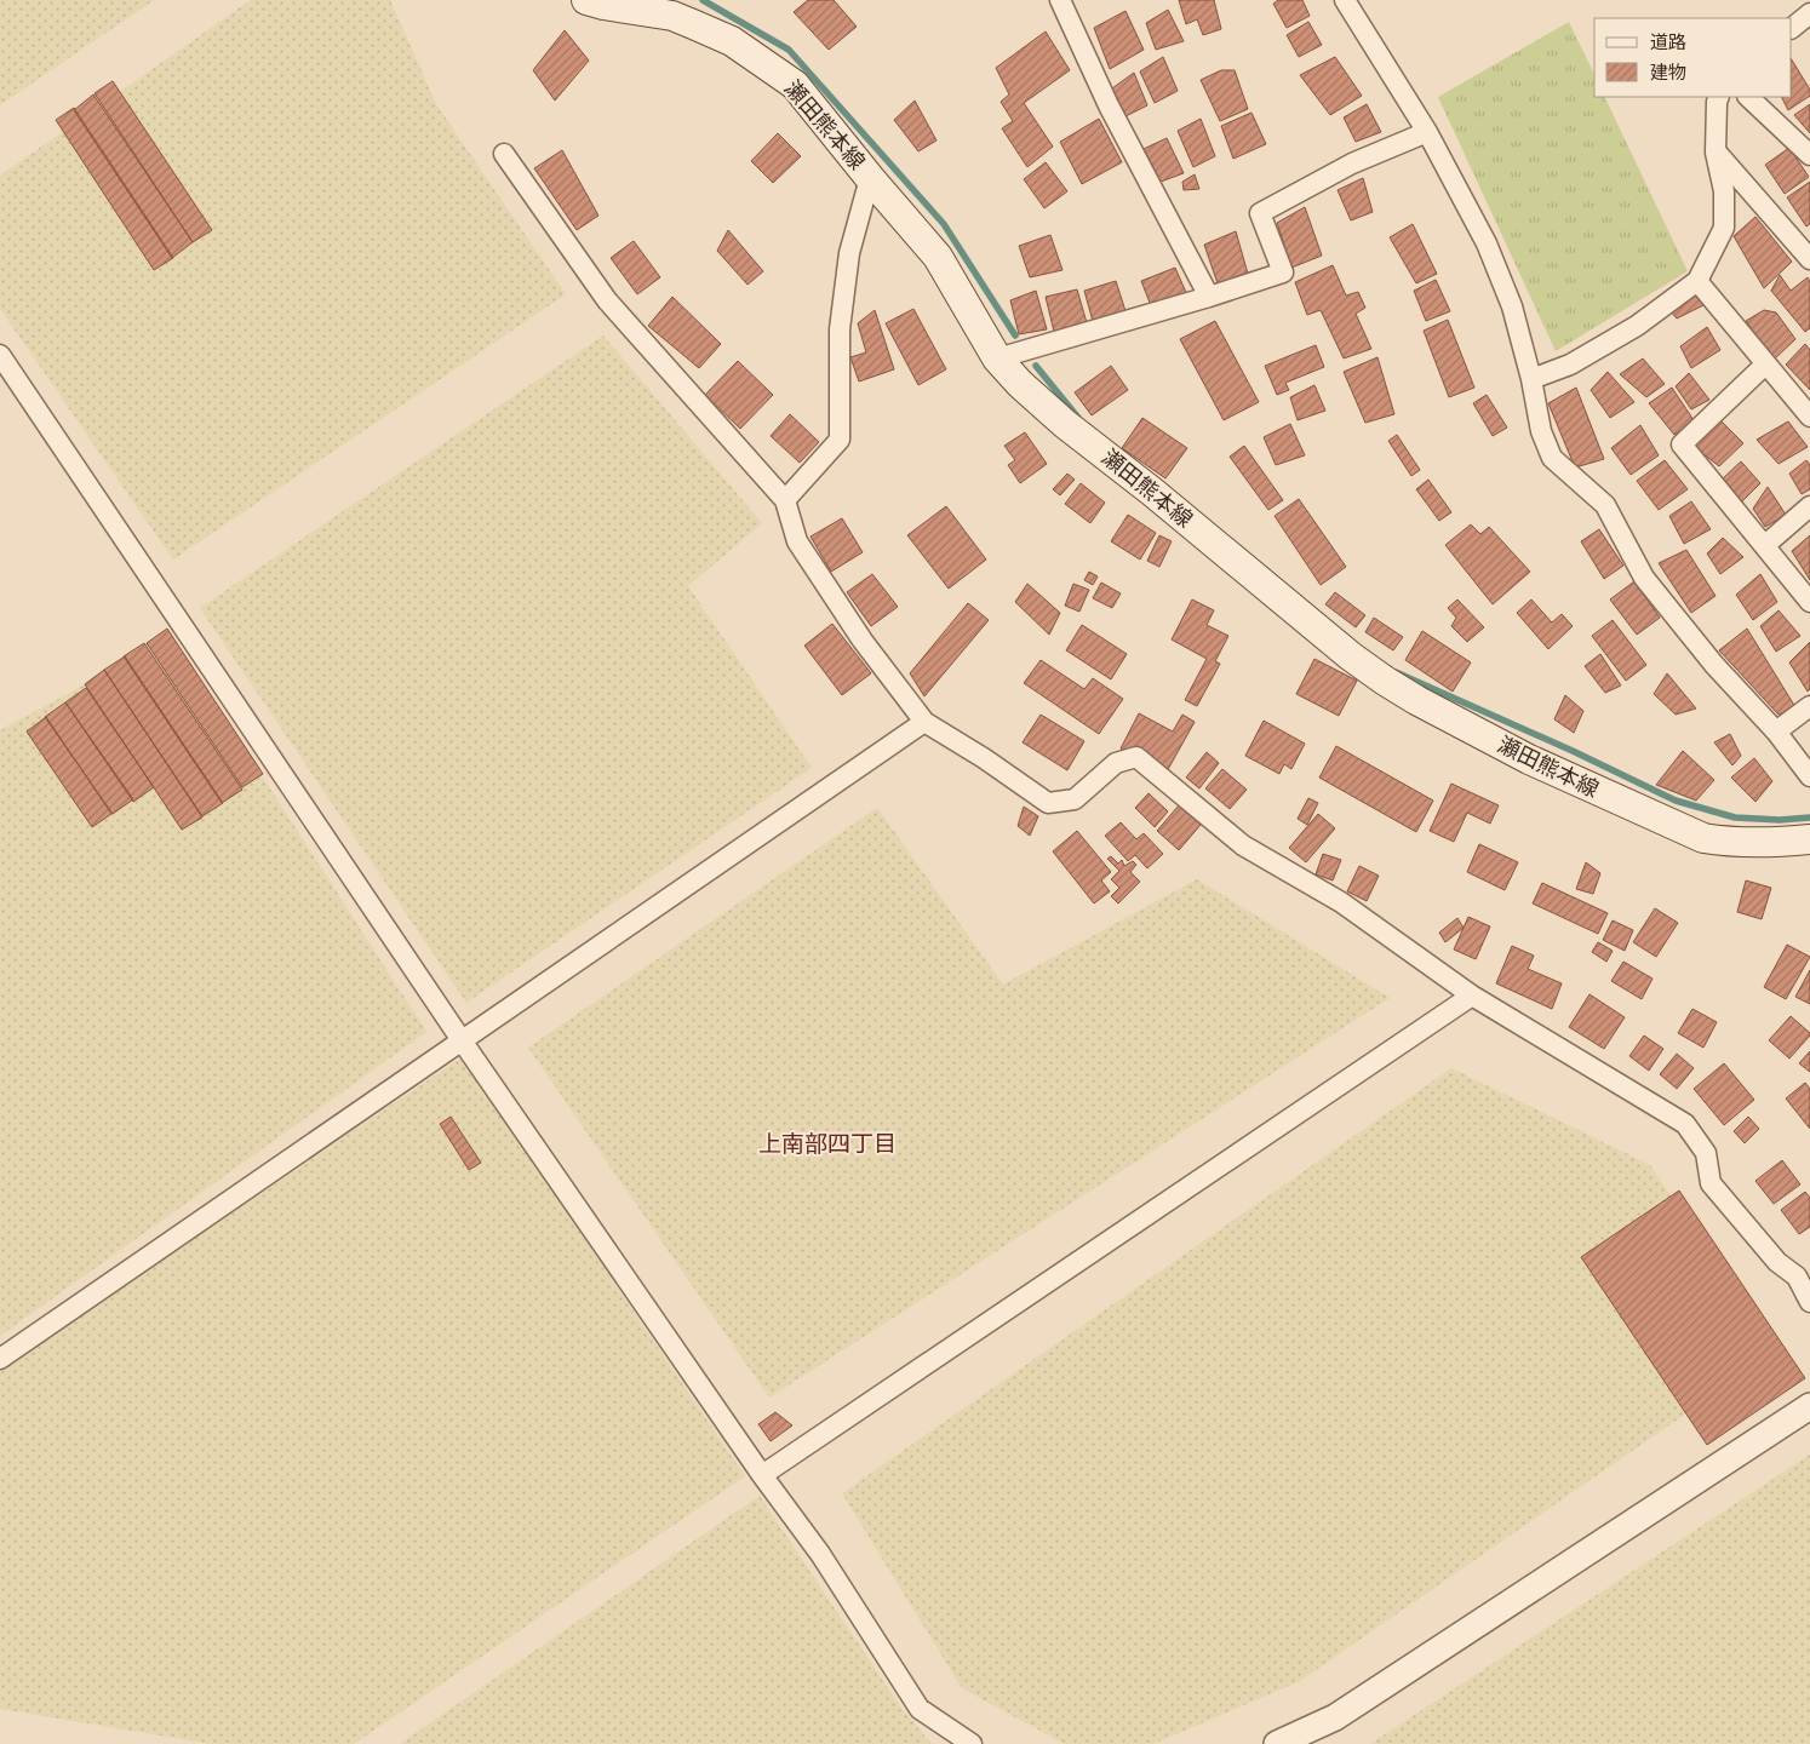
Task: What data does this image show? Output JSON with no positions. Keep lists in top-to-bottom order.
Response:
{
  "streets": {
    "main road": ["瀬田熊本線"]
  },
  "districts": ["上南部四丁目"],
  "legend": ["道路", "建物"]
}
